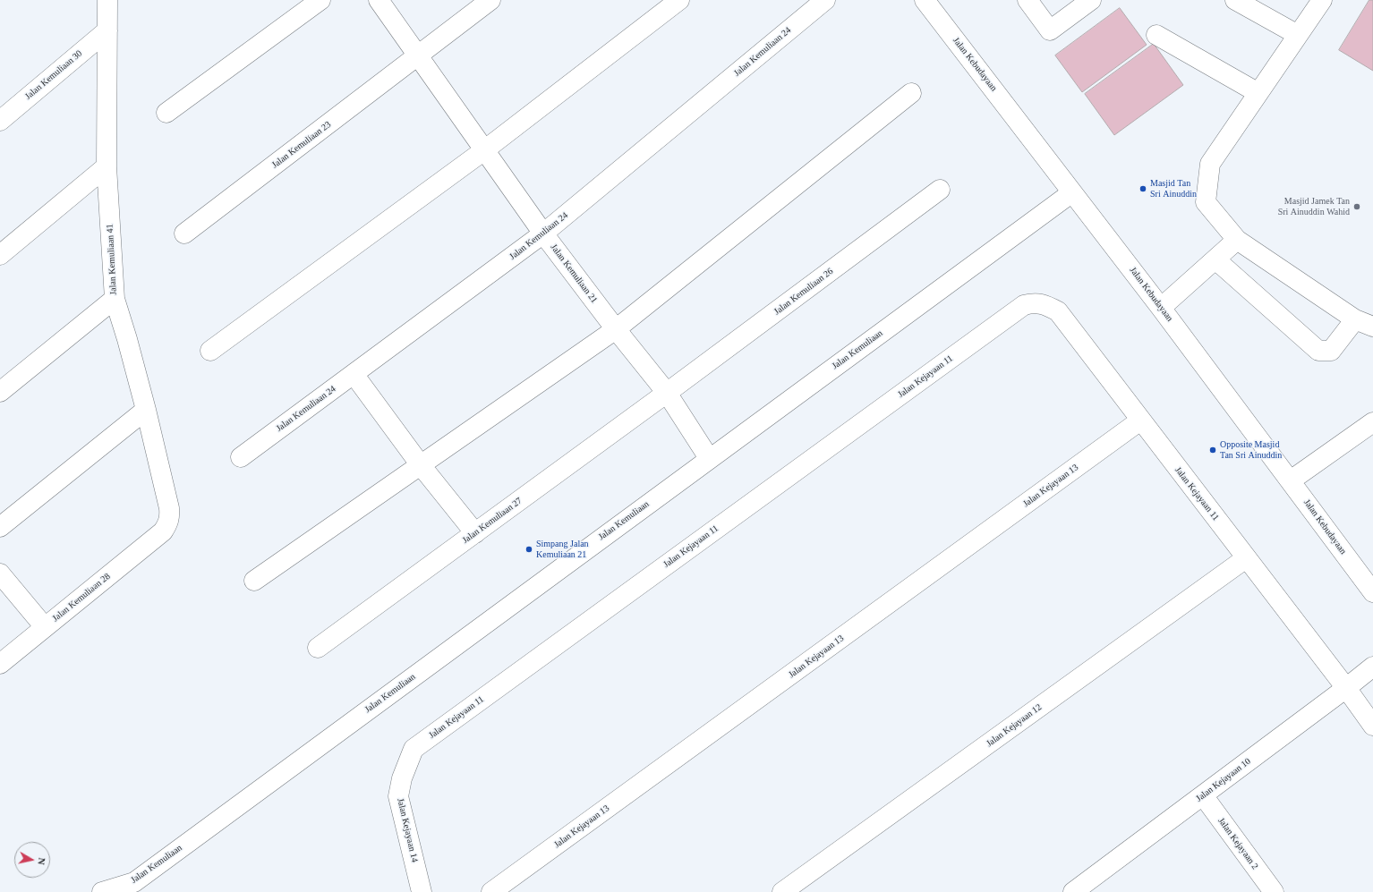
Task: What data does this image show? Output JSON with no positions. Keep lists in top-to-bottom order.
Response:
{
  "streets": {
    "street": [
      "Jalan Kemuliaan 24",
      "Jalan Kebudayaan",
      "Jalan Kemuliaan 30",
      "Jalan Kemuliaan 23",
      "Jalan Kemuliaan 41",
      "Jalan Kemuliaan 21",
      "Jalan Kemuliaan 26",
      "Jalan Kemuliaan",
      "Jalan Kejayaan 11",
      "Jalan Kejayaan 13",
      "Jalan Kemuliaan 27",
      "Jalan Kemuliaan 28",
      "Jalan Kejayaan 12",
      "Jalan Kejayaan 10",
      "Jalan Kejayaan 14",
      "Jalan Kejayaan 2"
    ]
  },
  "crossings": [
    ["Jalan Kemuliaan 24", "Jalan Kemuliaan 21"],
    ["Jalan Kebudayaan", "Jalan Kemuliaan"],
    ["Jalan Kemuliaan 30", "Jalan Kemuliaan 41"],
    ["Jalan Kemuliaan 23", "Jalan Kemuliaan 21"],
    ["Jalan Kemuliaan 41", "Jalan Kemuliaan 28"],
    ["Jalan Kemuliaan 21", "Jalan Kemuliaan 26"],
    ["Jalan Kemuliaan 21", "Jalan Kemuliaan"],
    ["Jalan Kemuliaan 21", "Jalan Kemuliaan 27"],
    ["Jalan Kemuliaan 26", "Jalan Kemuliaan 27"],
    ["Jalan Kejayaan 11", "Jalan Kejayaan 13"],
    ["Jalan Kejayaan 11", "Jalan Kejayaan 12"],
    ["Jalan Kejayaan 11", "Jalan Kejayaan 10"],
    ["Jalan Kejayaan 11", "Jalan Kejayaan 14"],
    ["Jalan Kejayaan 10", "Jalan Kejayaan 2"]
  ],
  "places": [
    "Masjid Tan Sri Ainuddin",
    "Masjid Jamek Tan Sri Ainuddin Wahid",
    "Opposite Masjid Tan Sri Ainuddin",
    "Simpang Jalan Kemuliaan 21"
  ],
  "north": "right"
}
